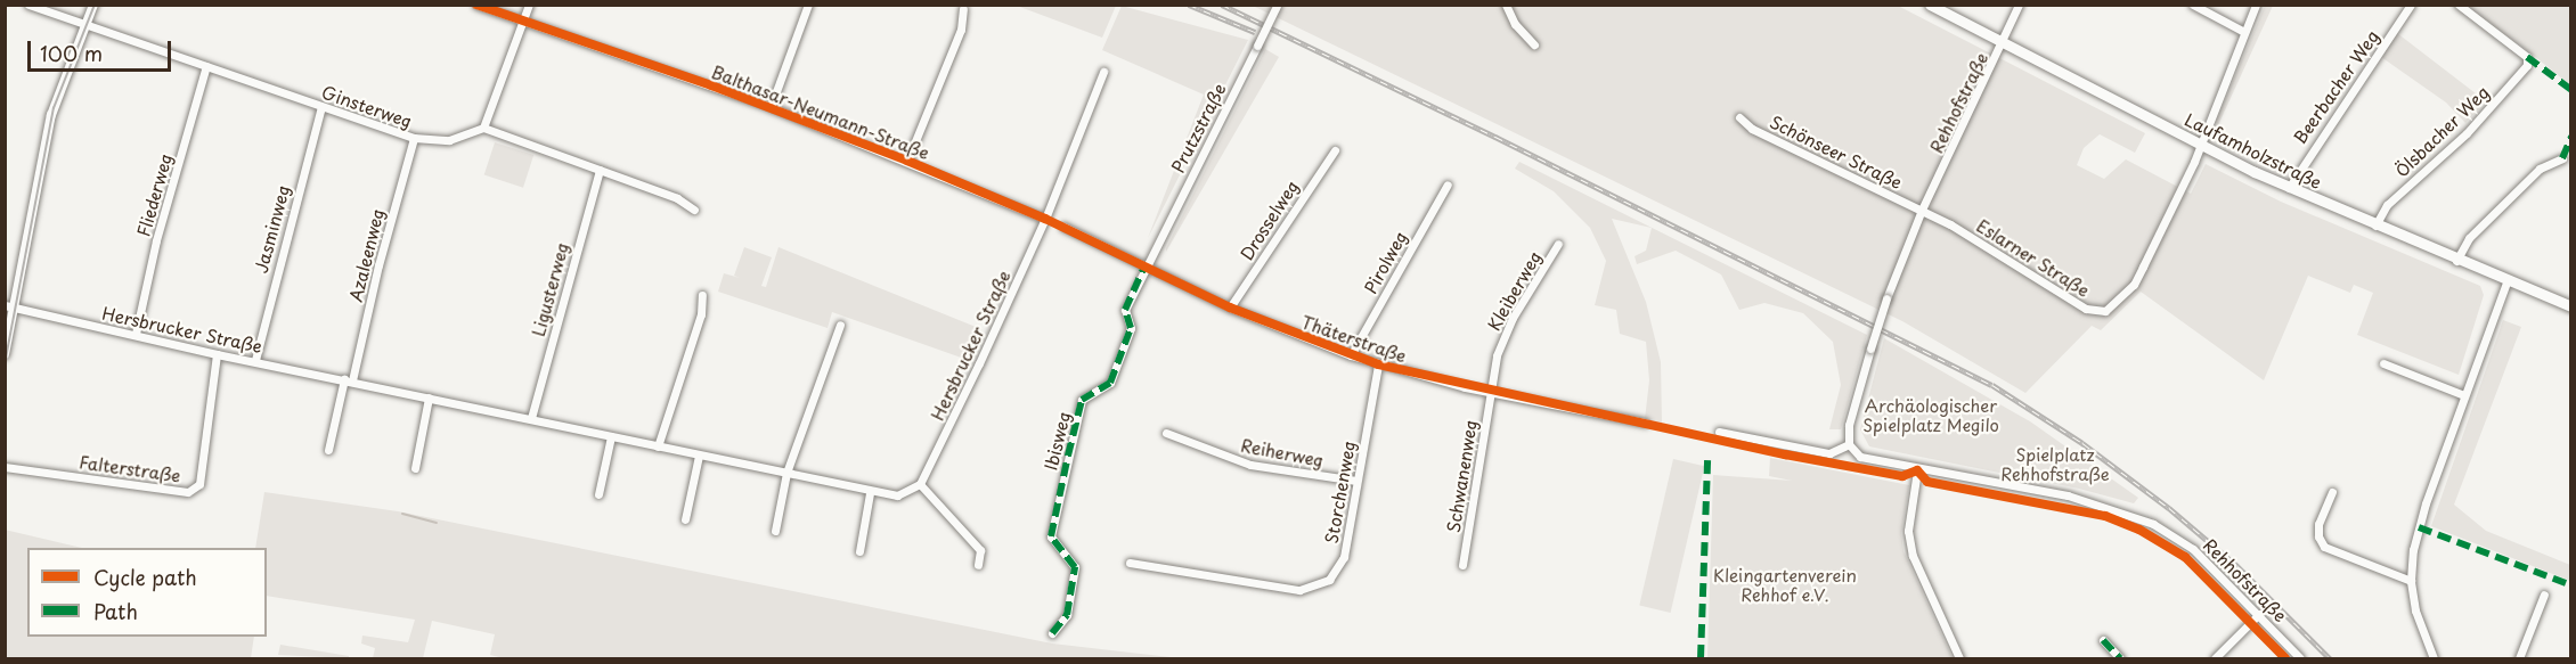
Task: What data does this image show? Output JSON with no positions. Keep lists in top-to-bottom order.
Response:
{
  "streets": {
    "main road": ["Laufamholzstraße"],
    "street": [
      "Beerbacher Weg",
      "Rehhofstraße",
      "Ginsterweg",
      "Balthasar-Neumann-Straße",
      "Prutzstraße",
      "Ölsbacher Weg",
      "Schönseer Straße",
      "Fliederweg",
      "Drosselweg",
      "Jasminweg",
      "Azaleenweg",
      "Eslarner Straße",
      "Pirolweg",
      "Ligusterweg",
      "Kleiberweg",
      "Hersbrucker Straße",
      "Thäterstraße",
      "Ibisweg",
      "Reiherweg",
      "Falterstraße",
      "Schwanenweg",
      "Storchenweg"
    ]
  },
  "crossings": [
    ["Beerbacher Weg", "Laufamholzstraße"],
    ["Rehhofstraße", "Laufamholzstraße"],
    ["Rehhofstraße", "Schönseer Straße"],
    ["Rehhofstraße", "Eslarner Straße"],
    ["Ginsterweg", "Fliederweg"],
    ["Ginsterweg", "Jasminweg"],
    ["Ginsterweg", "Azaleenweg"],
    ["Balthasar-Neumann-Straße", "Hersbrucker Straße"],
    ["Prutzstraße", "Thäterstraße"],
    ["Prutzstraße", "Ibisweg"],
    ["Ölsbacher Weg", "Laufamholzstraße"],
    ["Laufamholzstraße", "Eslarner Straße"],
    ["Schönseer Straße", "Eslarner Straße"],
    ["Fliederweg", "Hersbrucker Straße"],
    ["Drosselweg", "Thäterstraße"],
    ["Jasminweg", "Hersbrucker Straße"],
    ["Azaleenweg", "Hersbrucker Straße"],
    ["Pirolweg", "Thäterstraße"],
    ["Ligusterweg", "Hersbrucker Straße"],
    ["Kleiberweg", "Thäterstraße"],
    ["Kleiberweg", "Schwanenweg"],
    ["Hersbrucker Straße", "Falterstraße"],
    ["Thäterstraße", "Ibisweg"],
    ["Thäterstraße", "Schwanenweg"],
    ["Thäterstraße", "Storchenweg"],
    ["Reiherweg", "Storchenweg"]
  ],
  "parks": ["Archäologischer Spielplatz Megilo", "Spielplatz Rehhofstraße", "Kleingartenverein Rehhof e.V."],
  "legend": ["Cycle path", "Path"],
  "scale_bar": "100 m"
}
